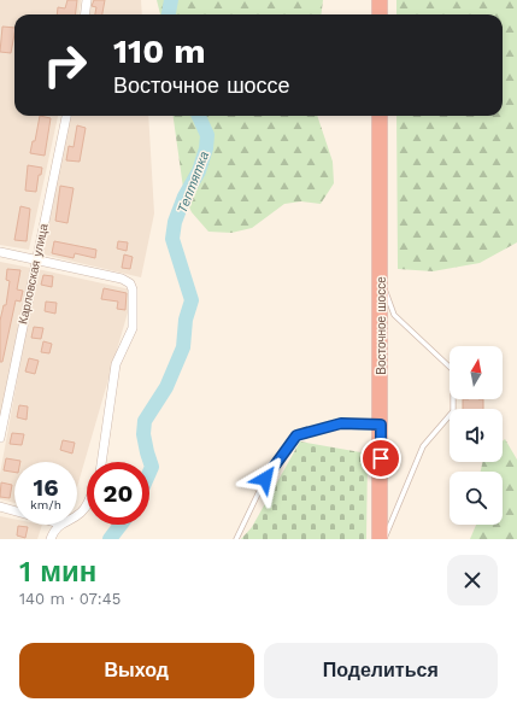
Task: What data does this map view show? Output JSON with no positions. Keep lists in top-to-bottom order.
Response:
{
  "streets": {
    "highway": ["Восточное шоссе"],
    "street": ["Карловская улица"]
  },
  "water": ["Тептятка"],
  "north": "top",
  "page": {
    "turn": ["110 m", "Восточное шоссе"],
    "speed": "16 km/h",
    "limit": "20",
    "heading": ["1 мин", "140 m · 07:45"],
    "buttons": ["Выход", "Поделиться"]
  }
}
